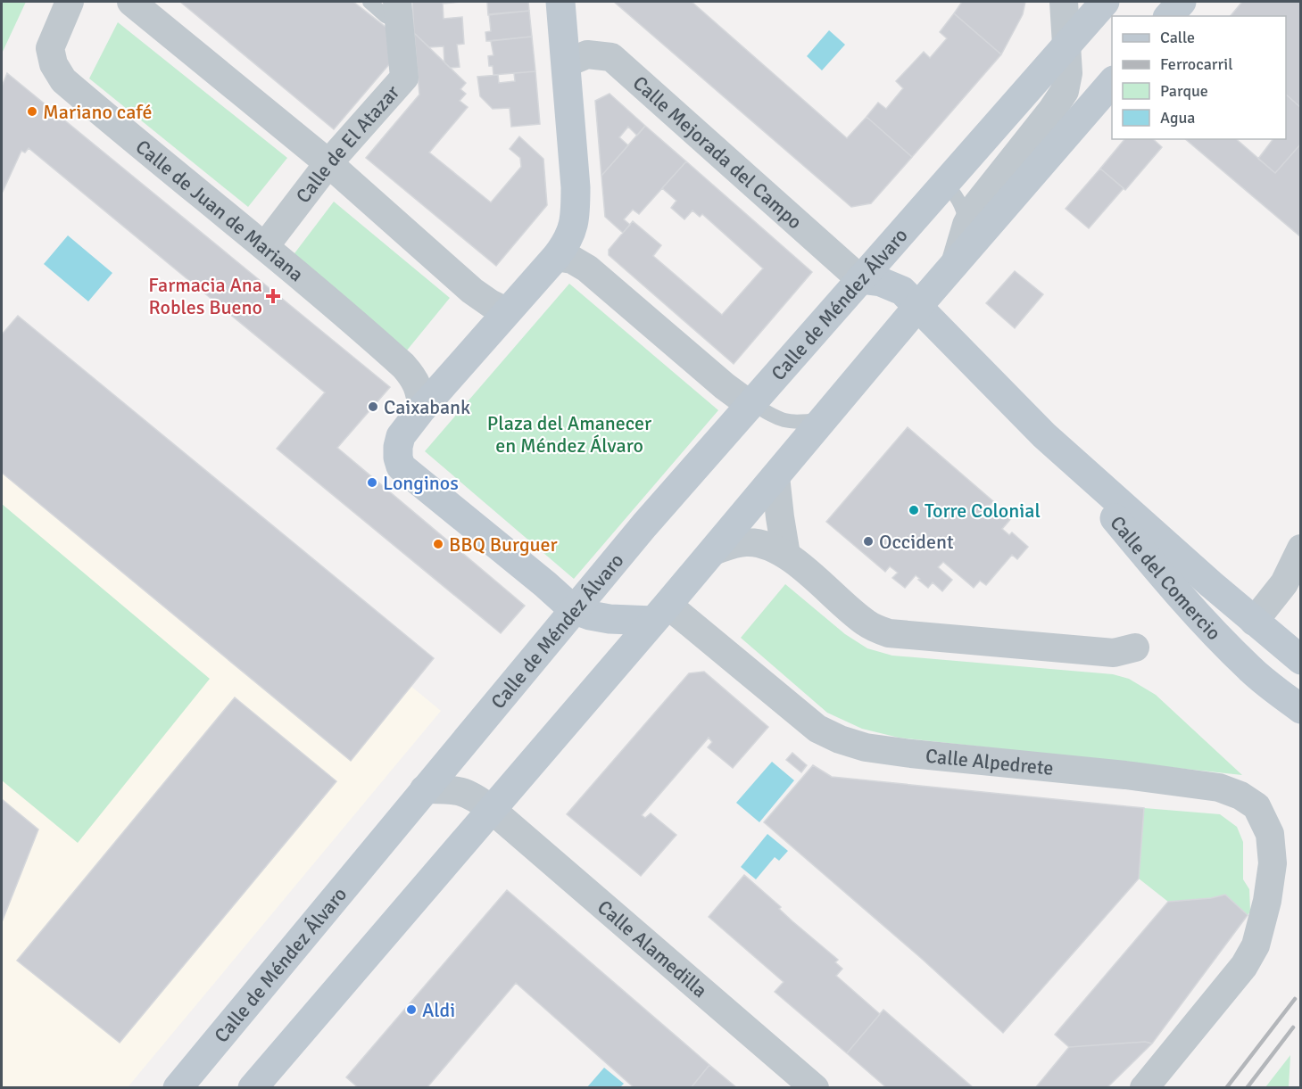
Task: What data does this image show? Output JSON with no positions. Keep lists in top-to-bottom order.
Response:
{
  "streets": {
    "main road": ["Calle de Méndez Álvaro", "Calle del Comercio"],
    "street": [
      "Calle de El Atazar",
      "Calle Mejorada del Campo",
      "Calle de Juan de Mariana",
      "Calle Alpedrete",
      "Calle Alamedilla"
    ]
  },
  "crossings": [
    ["Calle de El Atazar", "Calle de Juan de Mariana"],
    ["Calle Mejorada del Campo", "Calle de Méndez Álvaro"],
    ["Calle Mejorada del Campo", "Calle del Comercio"],
    ["Calle de Méndez Álvaro", "Calle del Comercio"],
    ["Calle de Méndez Álvaro", "Calle Alamedilla"]
  ],
  "parks": ["Plaza del Amanecer en Méndez Álvaro"],
  "places": {
    "other": [
      "Mariano café",
      "Caixabank",
      "Longinos",
      "Torre Colonial",
      "Occident",
      "BBQ Burguer",
      "Aldi"
    ],
    "health": ["Farmacia Ana Robles Bueno"]
  },
  "legend": [
    "Calle",
    "Ferrocarril",
    "Parque",
    "Agua"
  ]
}
